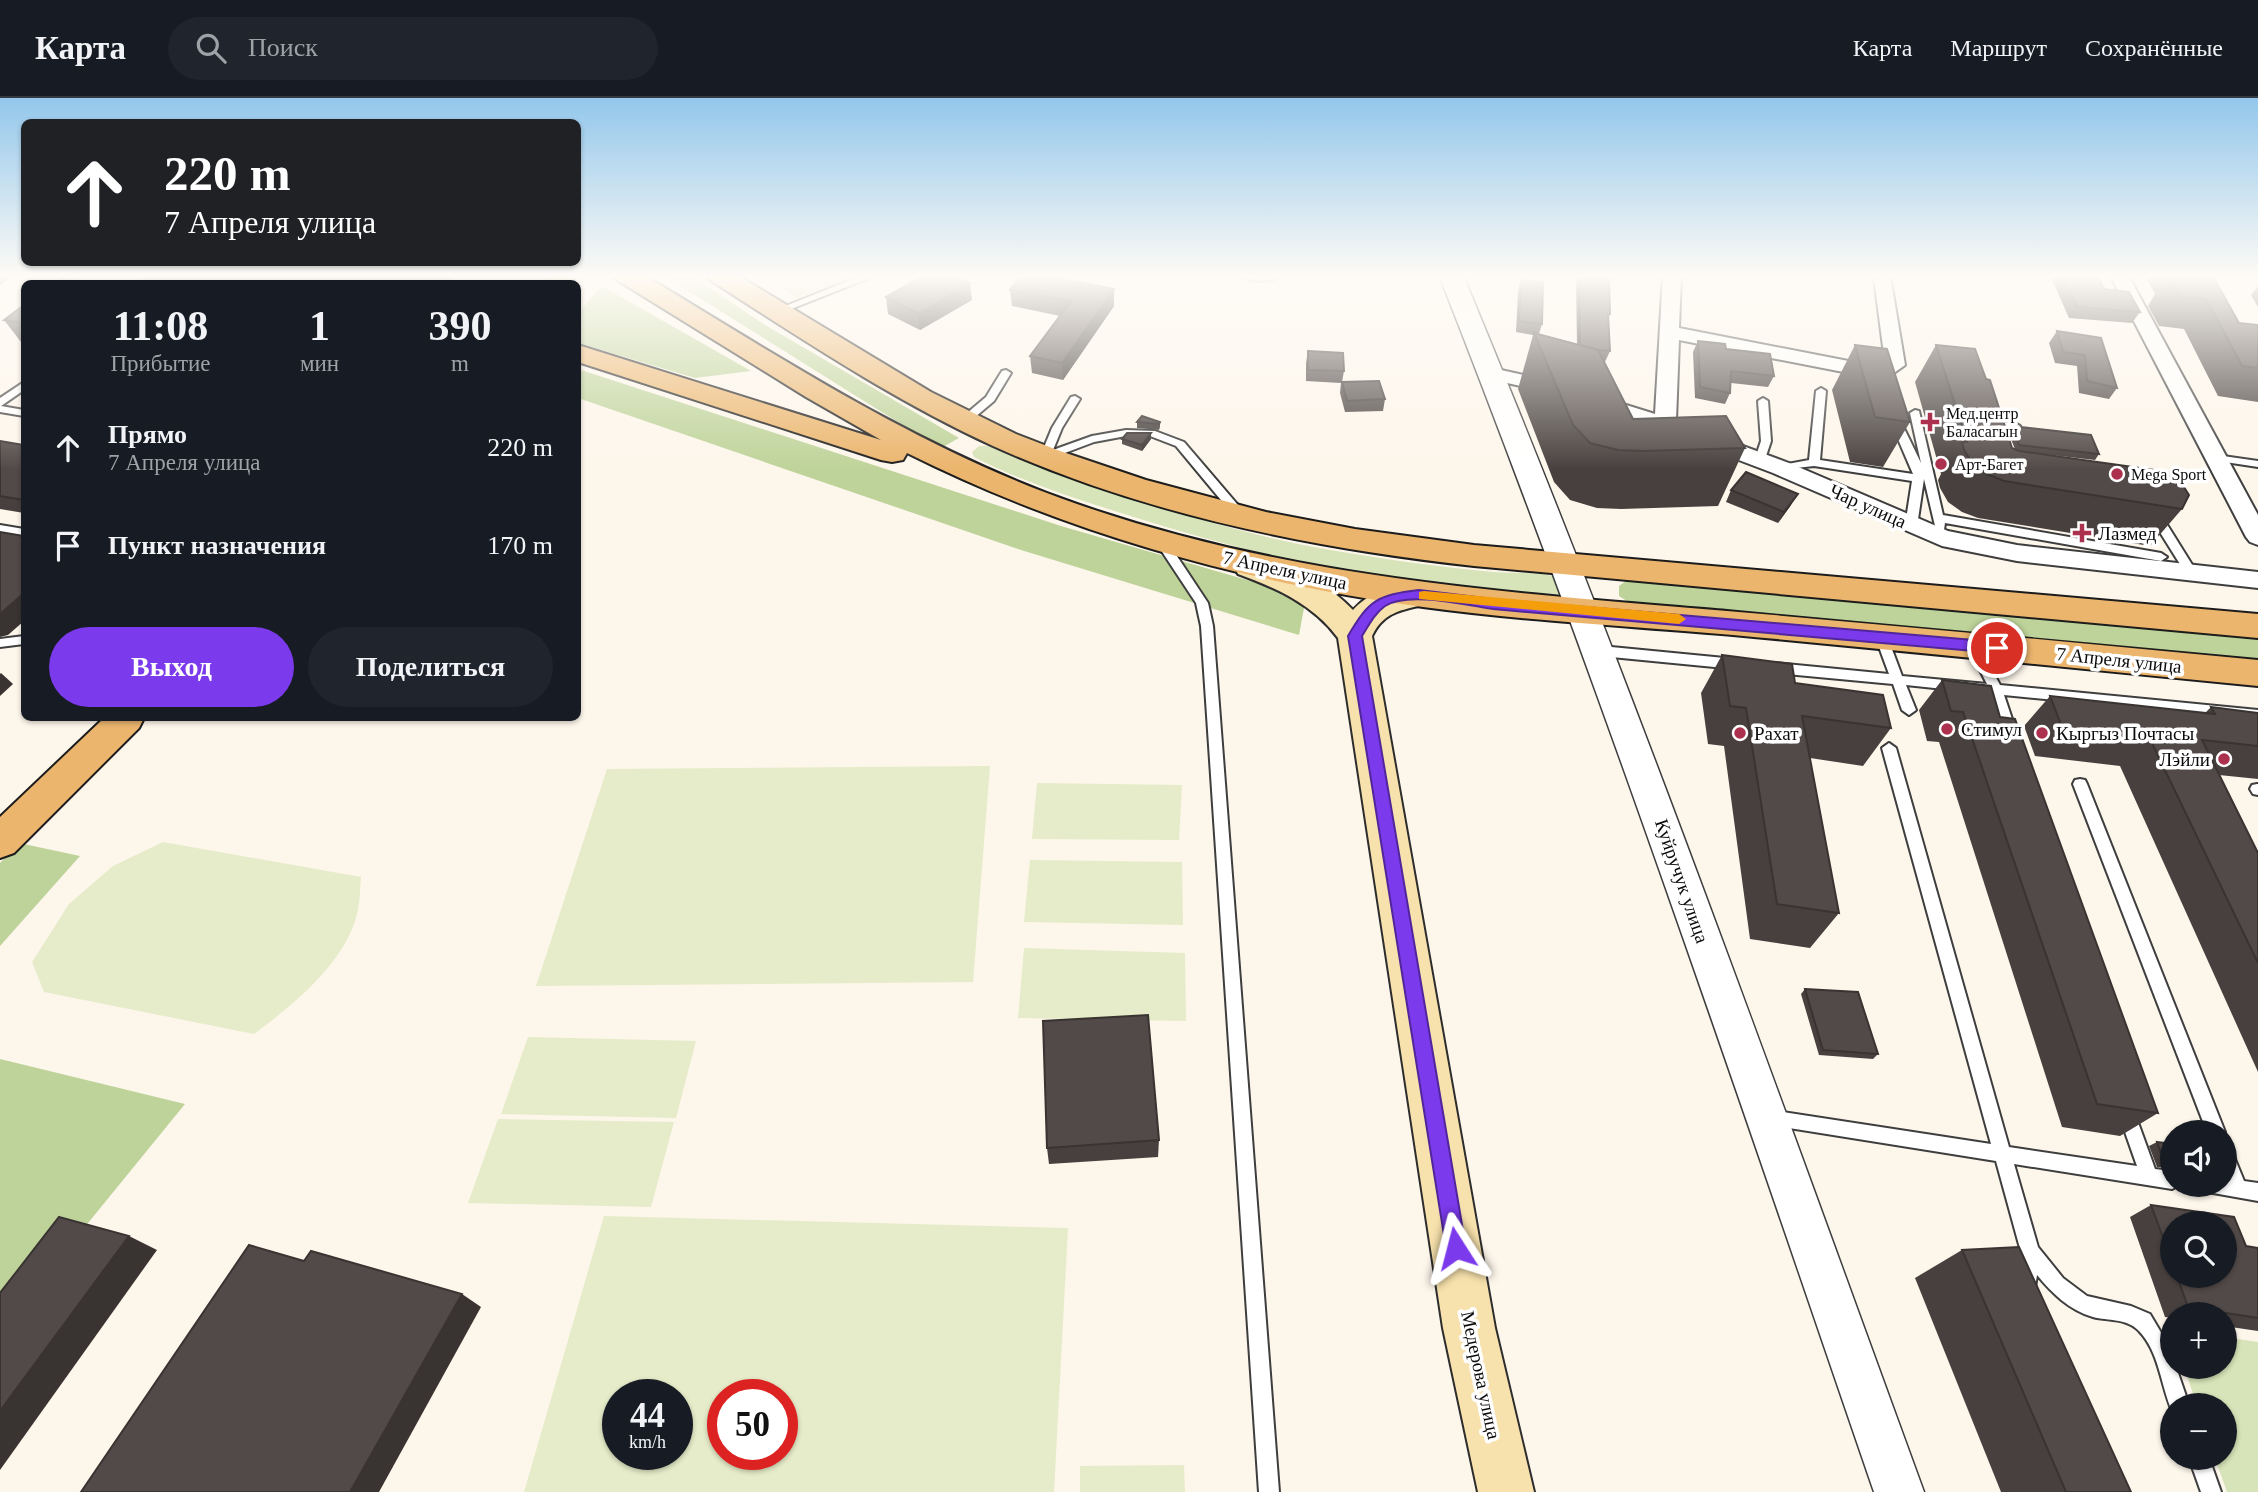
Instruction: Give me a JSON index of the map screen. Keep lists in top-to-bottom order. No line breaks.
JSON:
{"streets":{"main road":["7 Апреля улица","Медерова улица"],"street":["Чар улица","Куйручук улица"]},"crossings":[["Чар улица","Куйручук улица"],["7 Апреля улица","Куйручук улица"],["7 Апреля улица","Медерова улица"]],"places":{"health":["Мед.центр Баласагын","Лазмед"],"other":["Арт-Багет","Mega Sport","Стимул","Рахат","Кыргыз Почтасы","Лэйли"]},"page":{"header":"Карта","search":"Поиск","nav":["Карта","Маршрут","Сохранённые"],"turn":["220 m","7 Апреля улица"],"eta":["11:08","Прибытие","1","мин","390","m"],"list":[{"name":"Прямо","note":"7 Апреля улица","value":"220 m"},{"name":"Пункт назначения","value":"170 m"}],"buttons":["Выход","Поделиться"],"map_buttons":["+","−"],"speed":"44 km/h","limit":"50"}}
